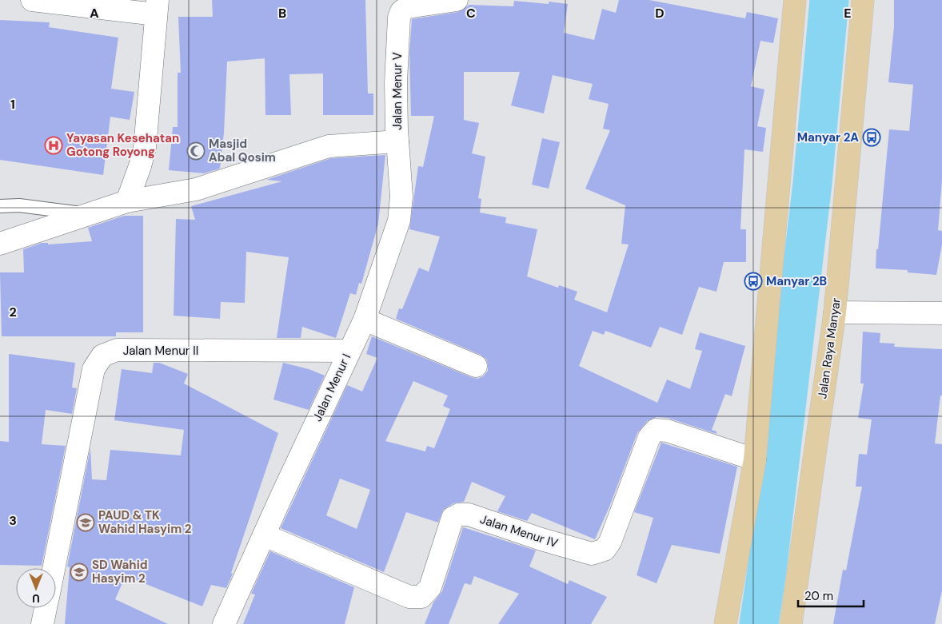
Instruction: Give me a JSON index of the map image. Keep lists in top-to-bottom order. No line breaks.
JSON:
{"streets":{"main road":["Jalan Raya Manyar"],"street":["Jalan Menur V","Jalan Menur II","Jalan Menur I","Jalan Menur IV"]},"crossings":[["Jalan Menur V","Jalan Menur I"],["Jalan Menur II","Jalan Menur I"],["Jalan Menur I","Jalan Menur IV"]],"places":{"bus stop":["Manyar 2A","Manyar 2B"],"hospital":["Yayasan Kesehatan Gotong Royong"],"mosque":["Masjid Abal Qosim"],"school or university":["PAUD & TK Wahid Hasyim 2","SD Wahid Hasyim 2"]},"scale_bar":"20 m","north":"bottom","grid":{"columns":["A","B","C","D","E"],"rows":["1","2","3"]}}
